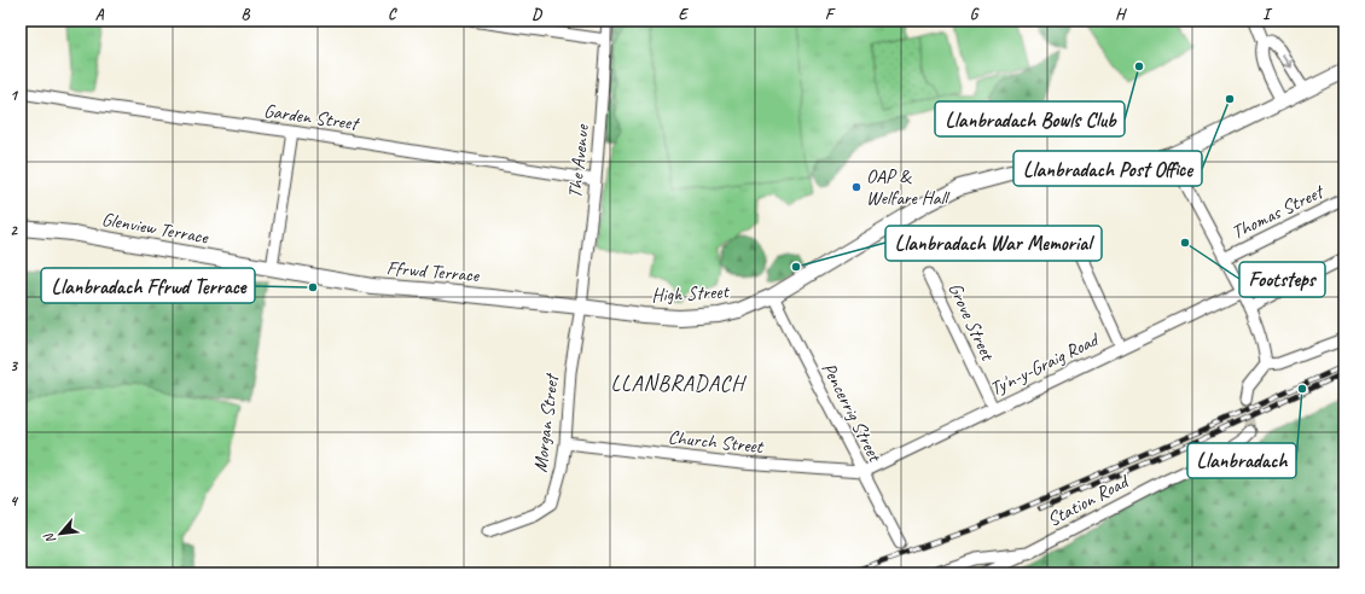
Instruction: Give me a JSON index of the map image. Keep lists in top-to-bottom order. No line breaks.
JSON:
{"streets":{"street":["Garden Street","The Avenue","Thomas Street","Glenview Terrace","Ffrwd Terrace","High Street","Grove Street","Ty'n-y-Graig Road","Pencerrig Street","Morgan Street","Church Street","Station Road"]},"crossings":[["Garden Street","The Avenue"],["The Avenue","Ffrwd Terrace"],["The Avenue","High Street"],["The Avenue","Morgan Street"],["Glenview Terrace","Ffrwd Terrace"],["Ffrwd Terrace","High Street"],["Ffrwd Terrace","Morgan Street"],["High Street","Pencerrig Street"],["High Street","Morgan Street"],["Grove Street","Ty'n-y-Graig Road"],["Ty'n-y-Graig Road","Pencerrig Street"],["Ty'n-y-Graig Road","Church Street"],["Pencerrig Street","Church Street"],["Morgan Street","Church Street"]],"districts":["LLANBRADACH"],"places":["Llanbradach Bowls Club","Llanbradach Post Office","OAP & Welfare Hall","Footsteps","Llanbradach War Memorial","Llanbradach Ffrwd Terrace","Llanbradach"],"north":"bottom left","grid":{"columns":["A","B","C","D","E","F","G","H","I"],"rows":["1","2","3","4"]}}
